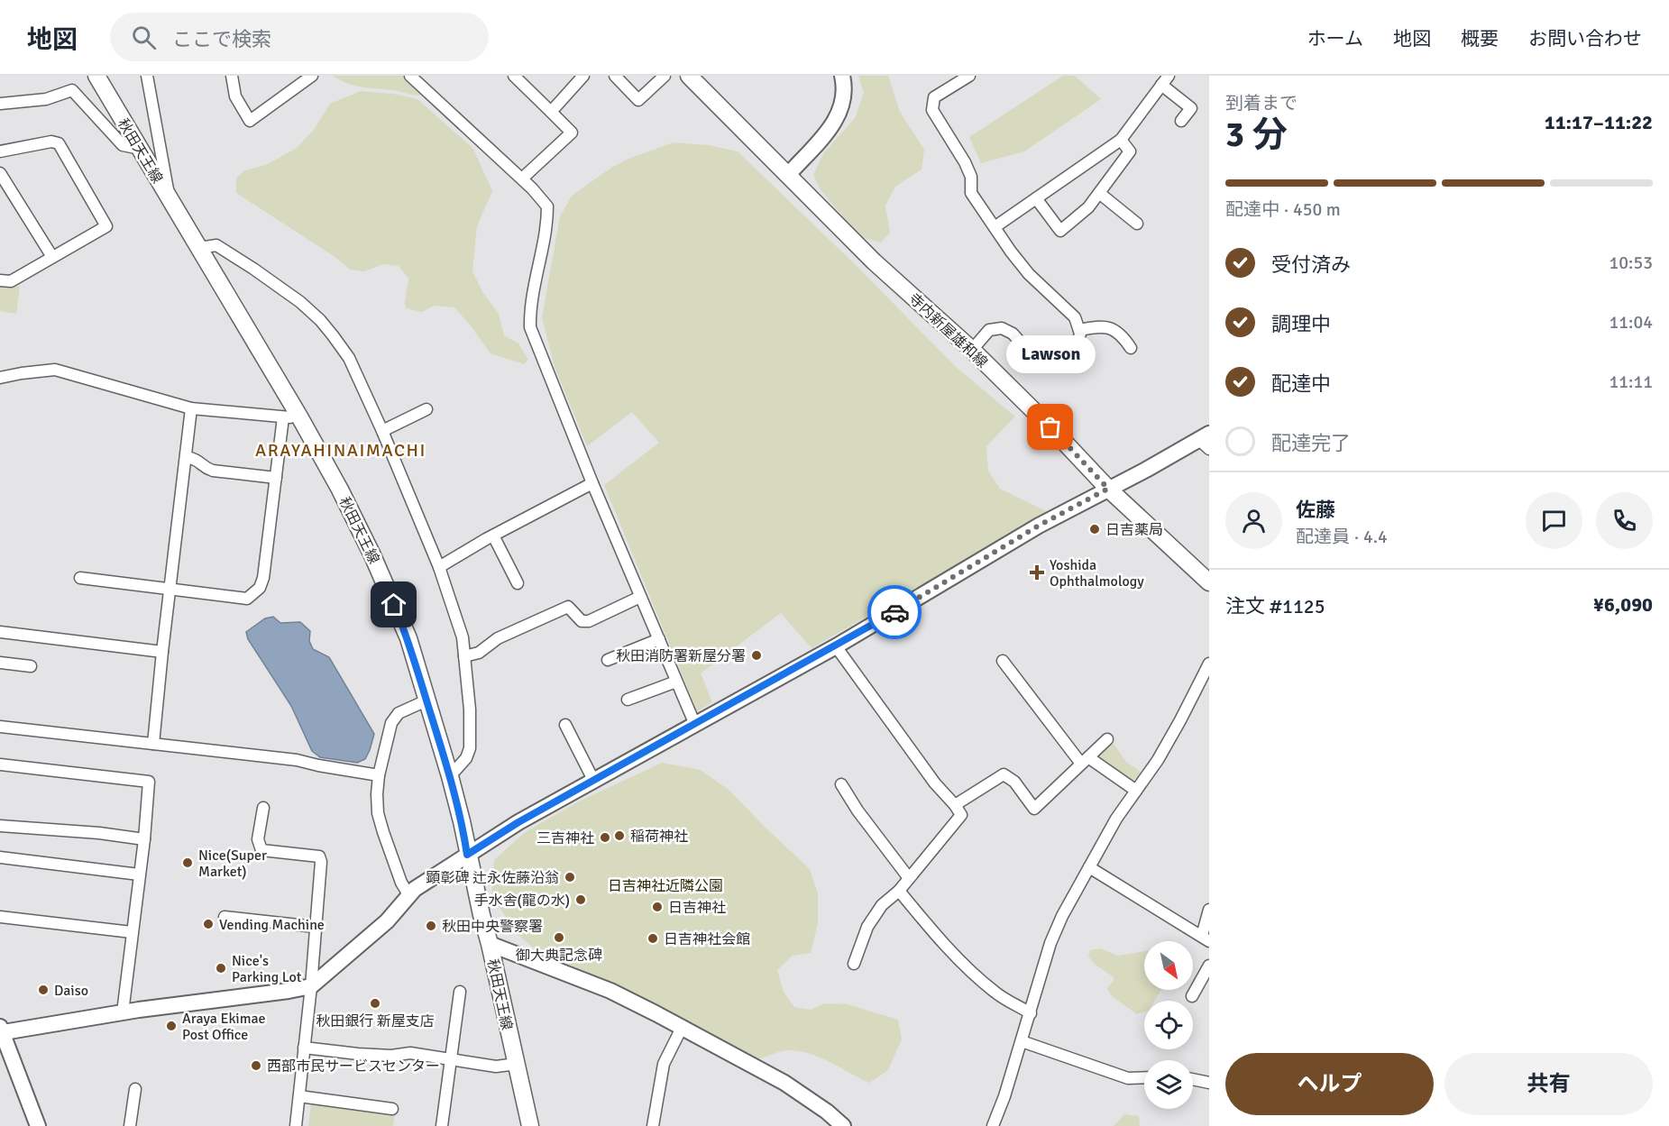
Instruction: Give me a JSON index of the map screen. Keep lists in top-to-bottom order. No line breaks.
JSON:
{"streets":{"main road":["秋田天王線","寺内新屋雄和線"]},"districts":["ARAYAHINAIMACHI"],"parks":["日吉神社近隣公園"],"places":{"other":["Lawson","日吉薬局","秋田消防署新屋分署","稲荷神社","三吉神社","Nice(Super Market)","顕彰碑 辻永佐藤沿翁","手水舎(龍の水)","日吉神社","Vending Machine","秋田中央警察署","御大典記念碑","日吉神社会館","Nice's Parking Lot","Daiso","秋田銀行 新屋支店","Araya Ekimae Post Office","西部市民サービスセンター"],"health":["Yoshida Ophthalmology"]},"north":"bottom right","page":{"header":"地図","search":"ここで検索","nav":["ホーム","地図","概要","お問い合わせ"],"heading":["3 分","到着まで","11:17–11:22"],"panel":["佐藤","配達員 · 4.4","注文 #1125","¥6,090"],"bar":"配達中 · 450 m","list":[["受付済み","10:53"],["調理中","11:04"],["配達中","11:11"],"配達完了"],"bubble":"Lawson","buttons":["ヘルプ","共有"]}}
